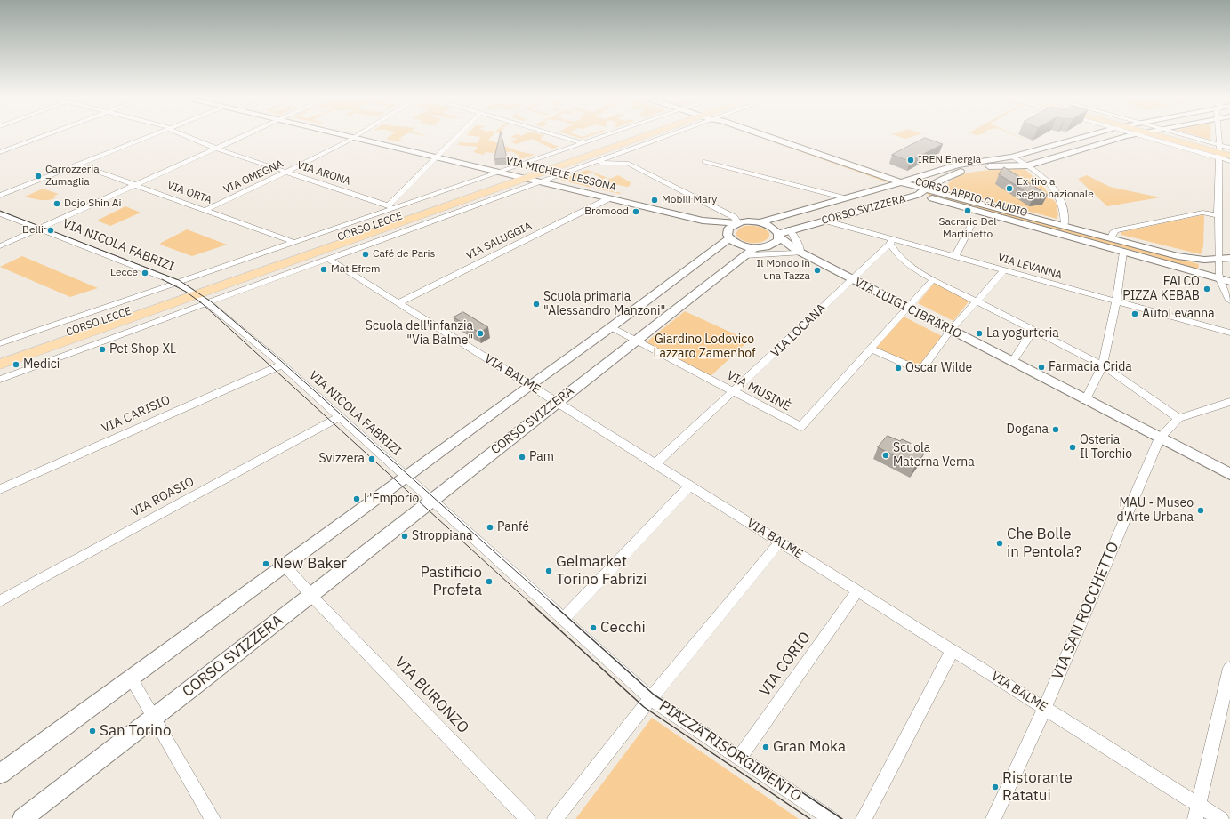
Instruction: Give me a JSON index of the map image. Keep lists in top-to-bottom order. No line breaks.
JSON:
{"streets":{"main road":["CORSO LECCE"],"street":["VIA ARONA","VIA MICHELE LESSONA","VIA OMEGNA","VIA ORTA","CORSO APPIO CLAUDIO","CORSO SVIZZERA","VIA SALUGGIA","VIA NICOLA FABRIZI","VIA LEVANNA","VIA LUIGI CIBRARIO","VIA LOCANA","VIA BALME","VIA MUSINÈ","VIA CARISIO","VIA ROASIO","VIA SAN ROCCHETTO","VIA CORIO","VIA BURONZO","PIAZZA RISORGIMENTO"]},"crossings":[["VIA ARONA","VIA OMEGNA"],["VIA ARONA","CORSO LECCE"],["VIA MICHELE LESSONA","VIA OMEGNA"],["VIA MICHELE LESSONA","CORSO SVIZZERA"],["VIA MICHELE LESSONA","CORSO LECCE"],["VIA MICHELE LESSONA","VIA SALUGGIA"],["VIA MICHELE LESSONA","VIA LUIGI CIBRARIO"],["VIA OMEGNA","VIA ORTA"],["VIA ORTA","CORSO LECCE"],["CORSO APPIO CLAUDIO","CORSO SVIZZERA"],["CORSO SVIZZERA","VIA NICOLA FABRIZI"],["CORSO SVIZZERA","VIA LEVANNA"],["CORSO SVIZZERA","VIA LUIGI CIBRARIO"],["CORSO SVIZZERA","VIA BALME"],["CORSO SVIZZERA","VIA MUSINÈ"],["CORSO SVIZZERA","VIA BURONZO"],["CORSO LECCE","VIA NICOLA FABRIZI"],["CORSO LECCE","VIA BALME"],["VIA SALUGGIA","VIA BALME"],["VIA NICOLA FABRIZI","VIA CARISIO"],["VIA NICOLA FABRIZI","VIA ROASIO"],["VIA NICOLA FABRIZI","PIAZZA RISORGIMENTO"],["VIA LEVANNA","VIA LOCANA"],["VIA LUIGI CIBRARIO","VIA LOCANA"],["VIA LUIGI CIBRARIO","VIA SAN ROCCHETTO"],["VIA LOCANA","VIA BALME"],["VIA LOCANA","VIA MUSINÈ"],["VIA BALME","VIA SAN ROCCHETTO"],["VIA BALME","VIA CORIO"],["VIA CORIO","PIAZZA RISORGIMENTO"]],"parks":["Giardino Lodovico Lazzaro Zamenhof"],"places":["IREN Energia","Carrozzeria Zumaglia","Ex tiro a segno nazionale","Mobili Mary","Dojo Shin Ai","Sacrario Del Martinetto","Bromood","Belli","Café de Paris","Mat Efrem","Il Mondo in una Tazza","Lecce","FALCO PIZZA KEBAB","Scuola primaria \"Alessandro Manzoni\"","AutoLevanna","Scuola dell'infanzia \"Via Balme\"","La yogurteria","Pet Shop XL","Medici","Farmacia Crida","Oscar Wilde","Dogana","Osteria Il Torchio","Scuola Materna Verna","Pam","Svizzera","L'Emporio","MAU - Museo d'Arte Urbana","Panfé","Stroppiana","Che Bolle in Pentola?","New Baker","Gelmarket Torino Fabrizi","Pastificio Profeta","Cecchi","San Torino","Gran Moka","Ristorante Ratatui"]}
